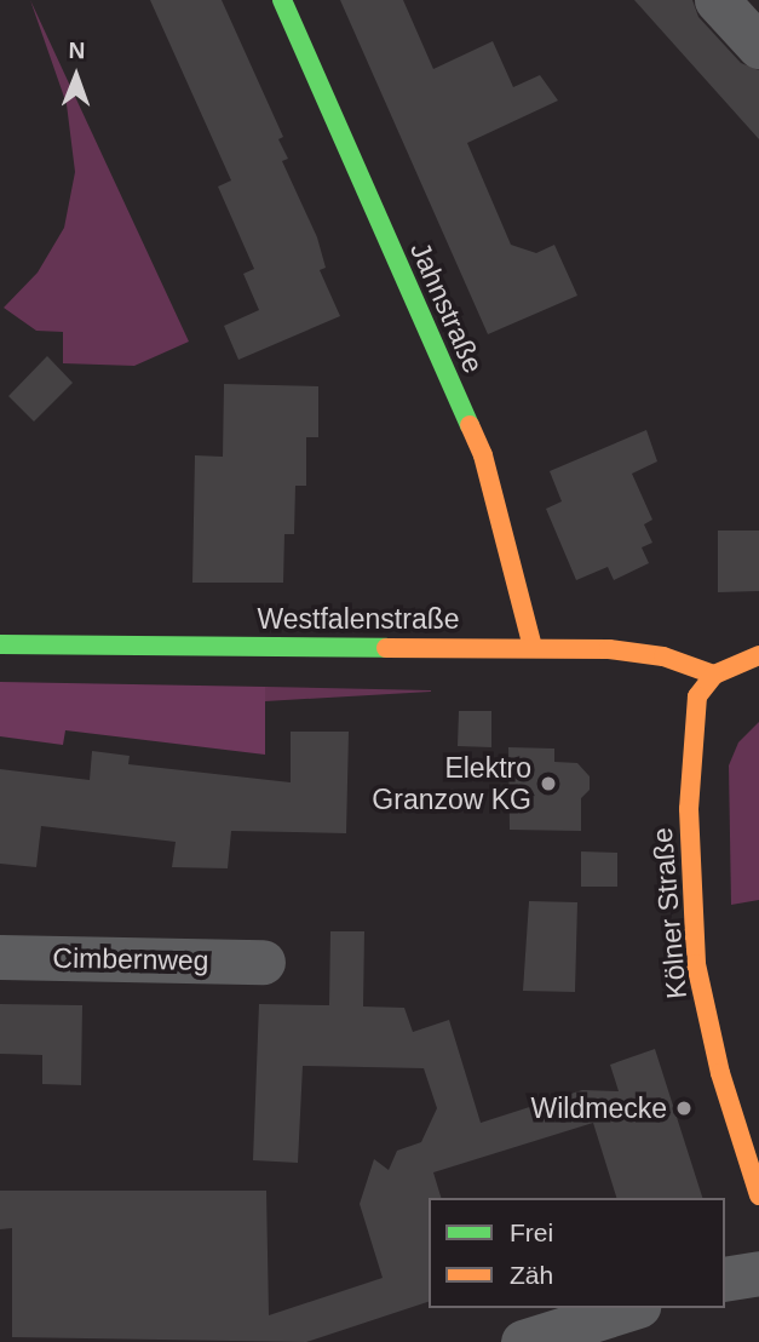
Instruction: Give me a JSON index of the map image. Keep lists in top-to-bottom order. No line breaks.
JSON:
{"streets":{"street":["Jahnstraße","Westfalenstraße","Kölner Straße","Cimbernweg"]},"crossings":[["Jahnstraße","Westfalenstraße"],["Westfalenstraße","Kölner Straße"]],"places":["Elektro Granzow KG","Wildmecke"],"legend":["Frei","Zäh"],"north":"top"}
